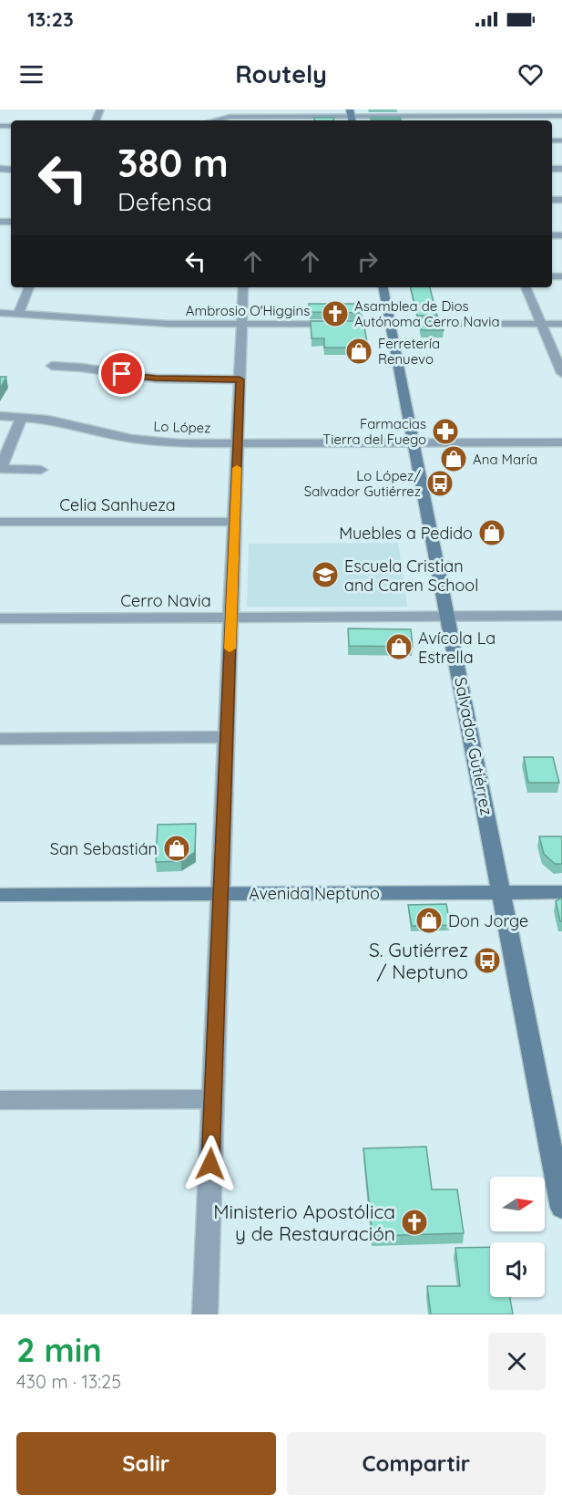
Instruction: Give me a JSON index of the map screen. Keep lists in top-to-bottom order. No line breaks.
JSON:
{"streets":{"main road":["Salvador Gutiérrez","Avenida Neptuno"],"street":["Ambrosio O'Higgins","Lo López","Celia Sanhueza","Cerro Navia"]},"crossings":[["Ambrosio O'Higgins","Salvador Gutiérrez"],["Lo López","Salvador Gutiérrez"],["Cerro Navia","Salvador Gutiérrez"],["Salvador Gutiérrez","Avenida Neptuno"]],"places":{"church":["Asamblea de Dios Autónoma Cerro Navia","Ministerio Apostólica y de Restauración"],"shop":["Ferretería Renuevo","Ana María","Muebles a Pedido","Avícola La Estrella","San Sebastián","Don Jorge"],"pharmacy":["Farmacias Tierra del Fuego"],"bus stop":["Lo López/ Salvador Gutiérrez","S. Gutiérrez / Neptuno"],"school or university":["Escuela Cristian and Caren School"]},"north":"right","page":{"status":"13:23","header":"Routely","turn":["380 m","Defensa"],"heading":["2 min","430 m · 13:25"],"buttons":["Salir","Compartir"]}}
